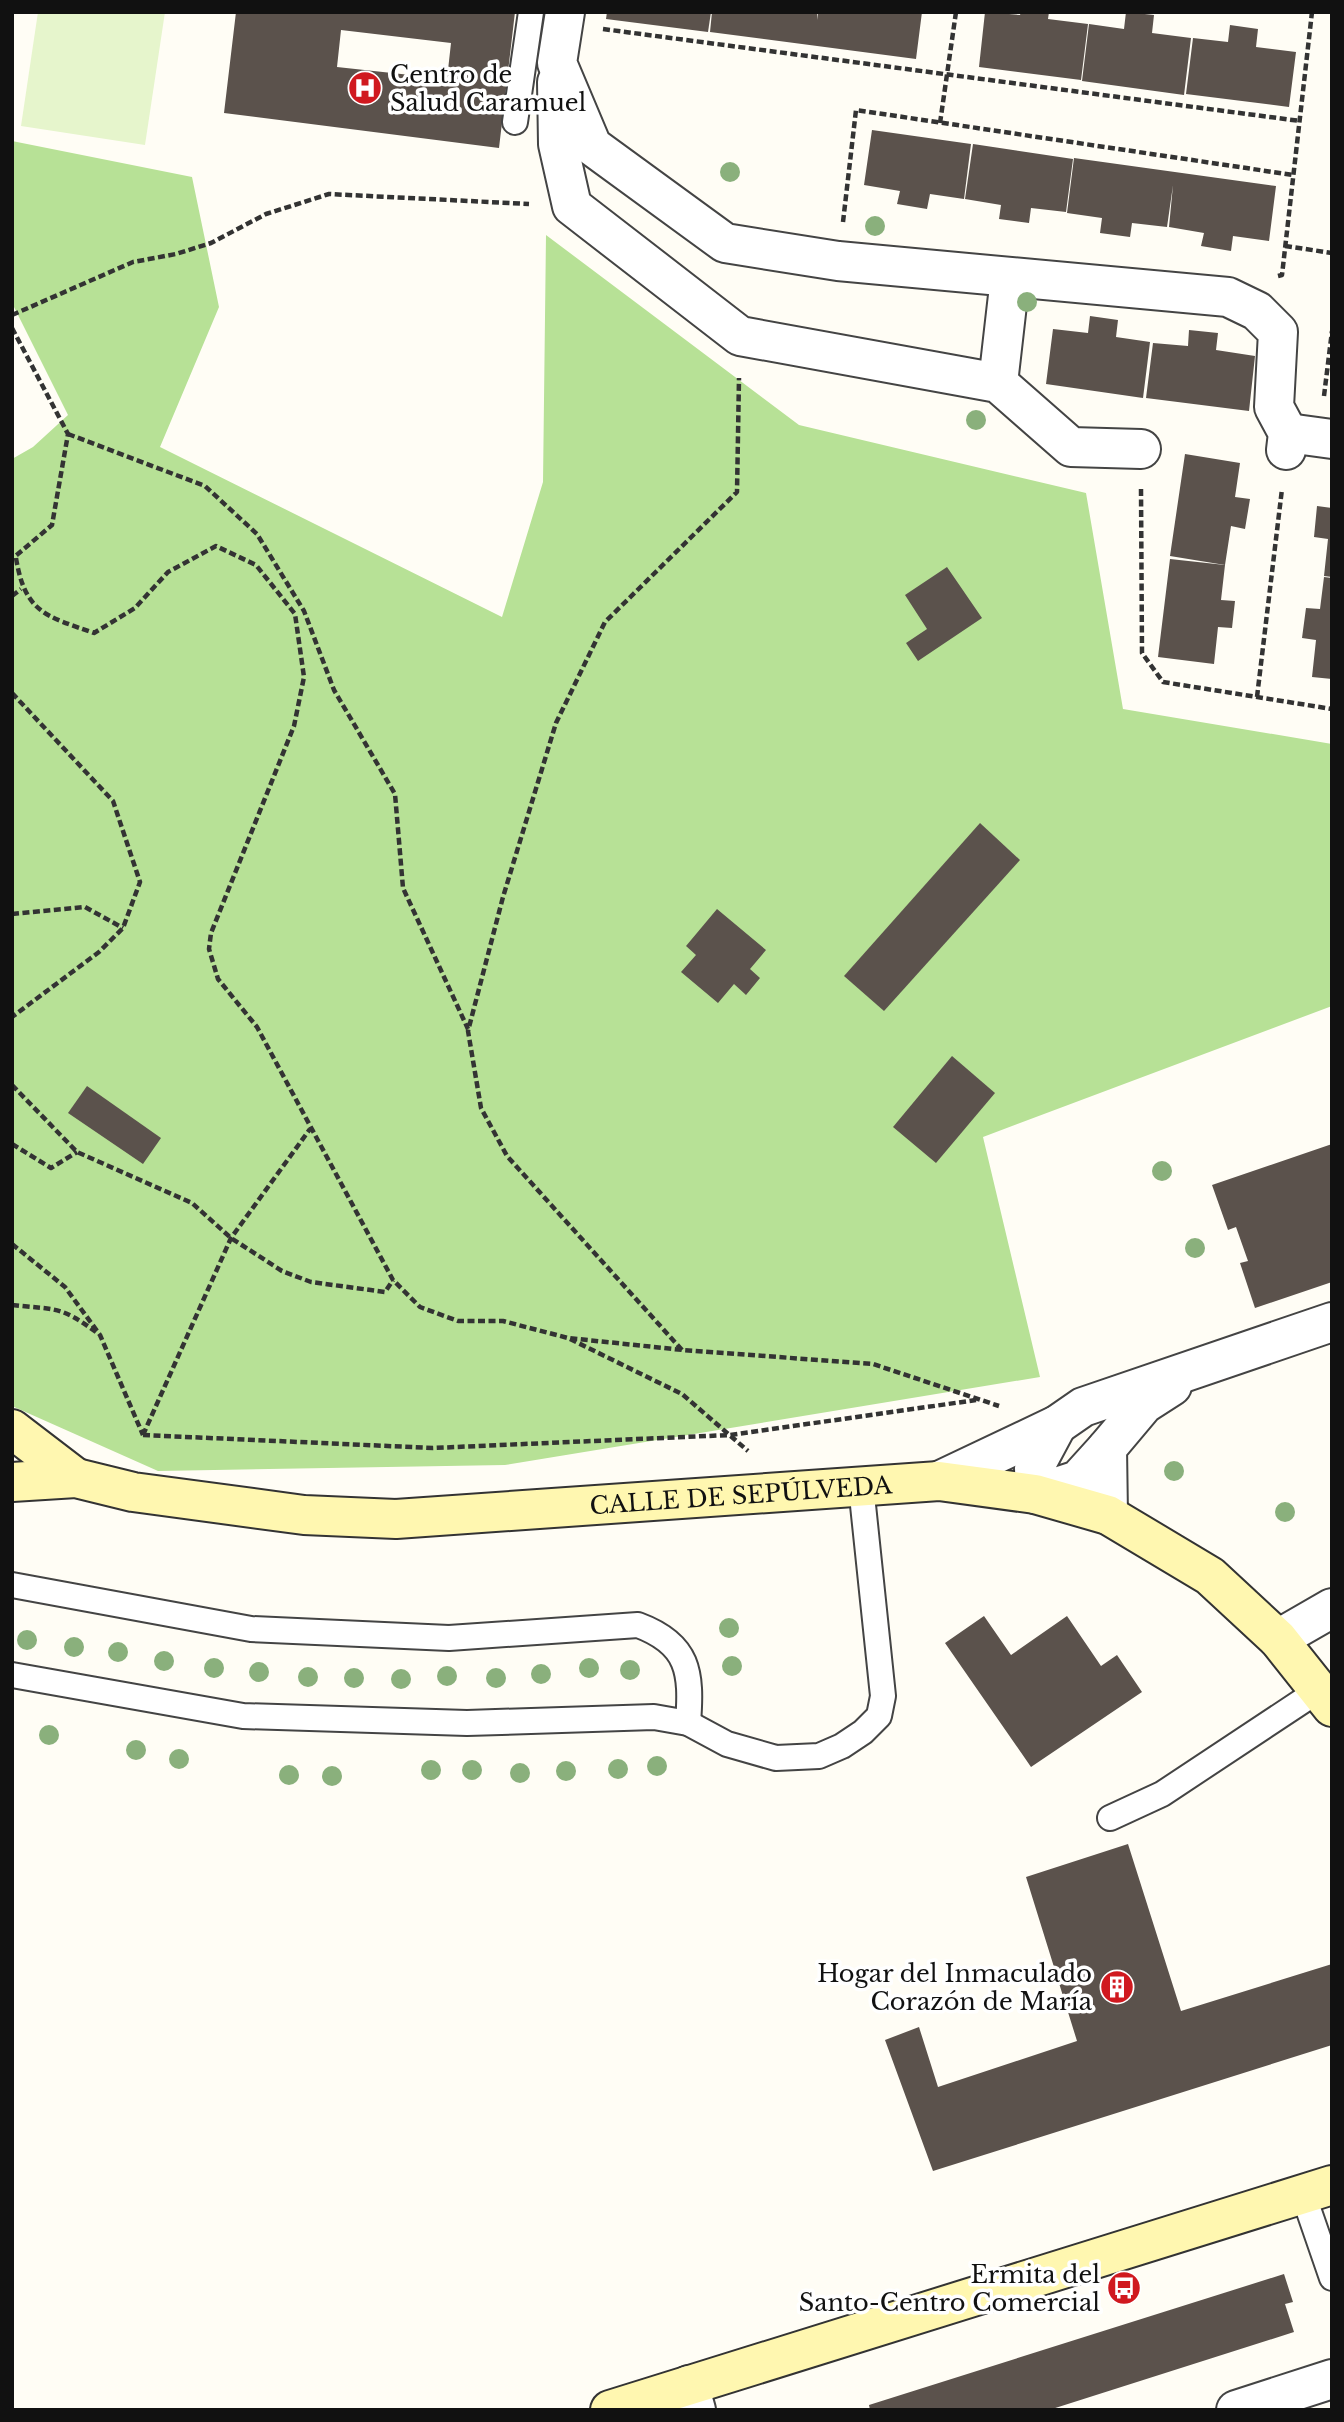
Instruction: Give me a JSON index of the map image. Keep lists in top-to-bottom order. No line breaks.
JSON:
{"streets":{"street":["CALLE DE SEPÚLVEDA"]},"places":{"hospital":["Centro de Salud Caramuel"],"building":["Hogar del Inmaculado Corazón de María"],"bus stop":["Ermita del Santo-Centro Comercial"]}}
